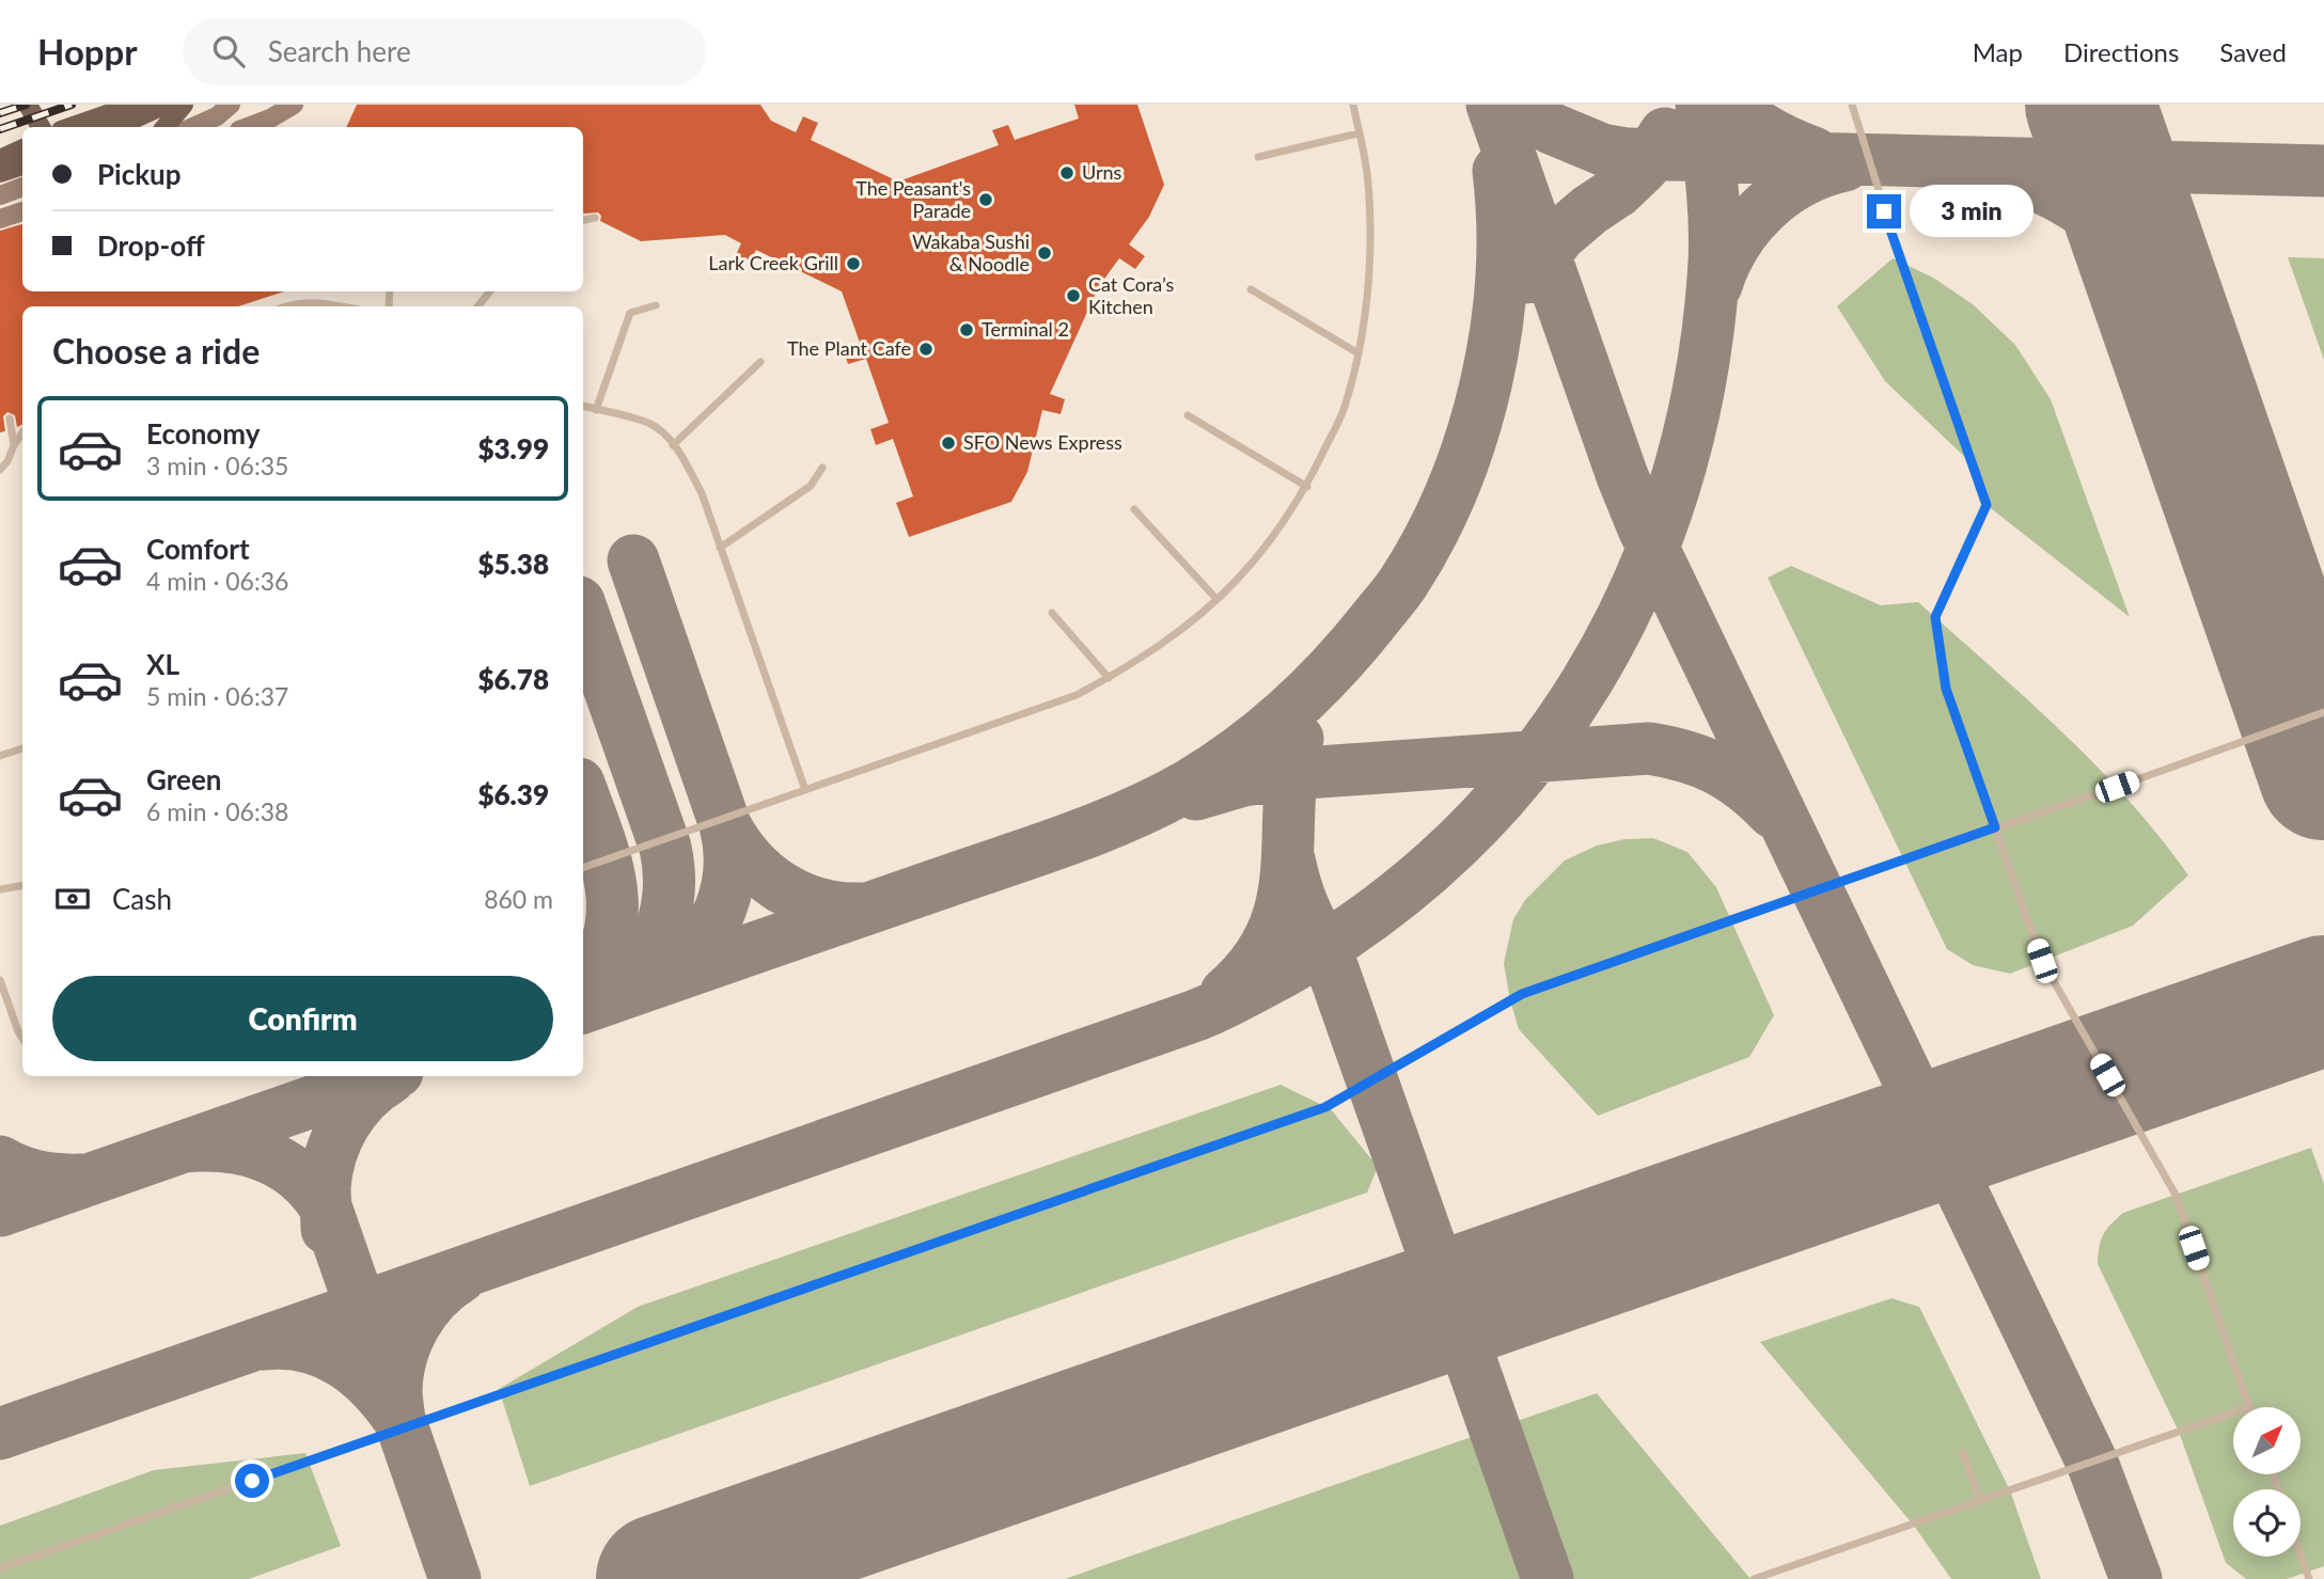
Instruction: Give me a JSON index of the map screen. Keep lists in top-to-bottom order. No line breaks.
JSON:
{"places":["Urns","The Peasant's Parade","Wakaba Sushi & Noodle","Lark Creek Grill","Cat Cora’s Kitchen","Terminal 2","The Plant Cafe","SFO News Express"],"north":"top right","page":{"header":"Hoppr","search":"Search here","nav":["Map","Directions","Saved"],"banner":["Pickup","Drop-off"],"bubble":"3 min","heading":"Choose a ride","list":[{"name":"Economy","note":"3 min · 06:35","value":"$3.99"},{"name":"Comfort","note":"4 min · 06:36","value":"$5.38"},{"name":"XL","note":"5 min · 06:37","value":"$6.78"},{"name":"Green","note":"6 min · 06:38","value":"$6.39"}],"pay":["Cash","860 m"],"buttons":"Confirm"}}
